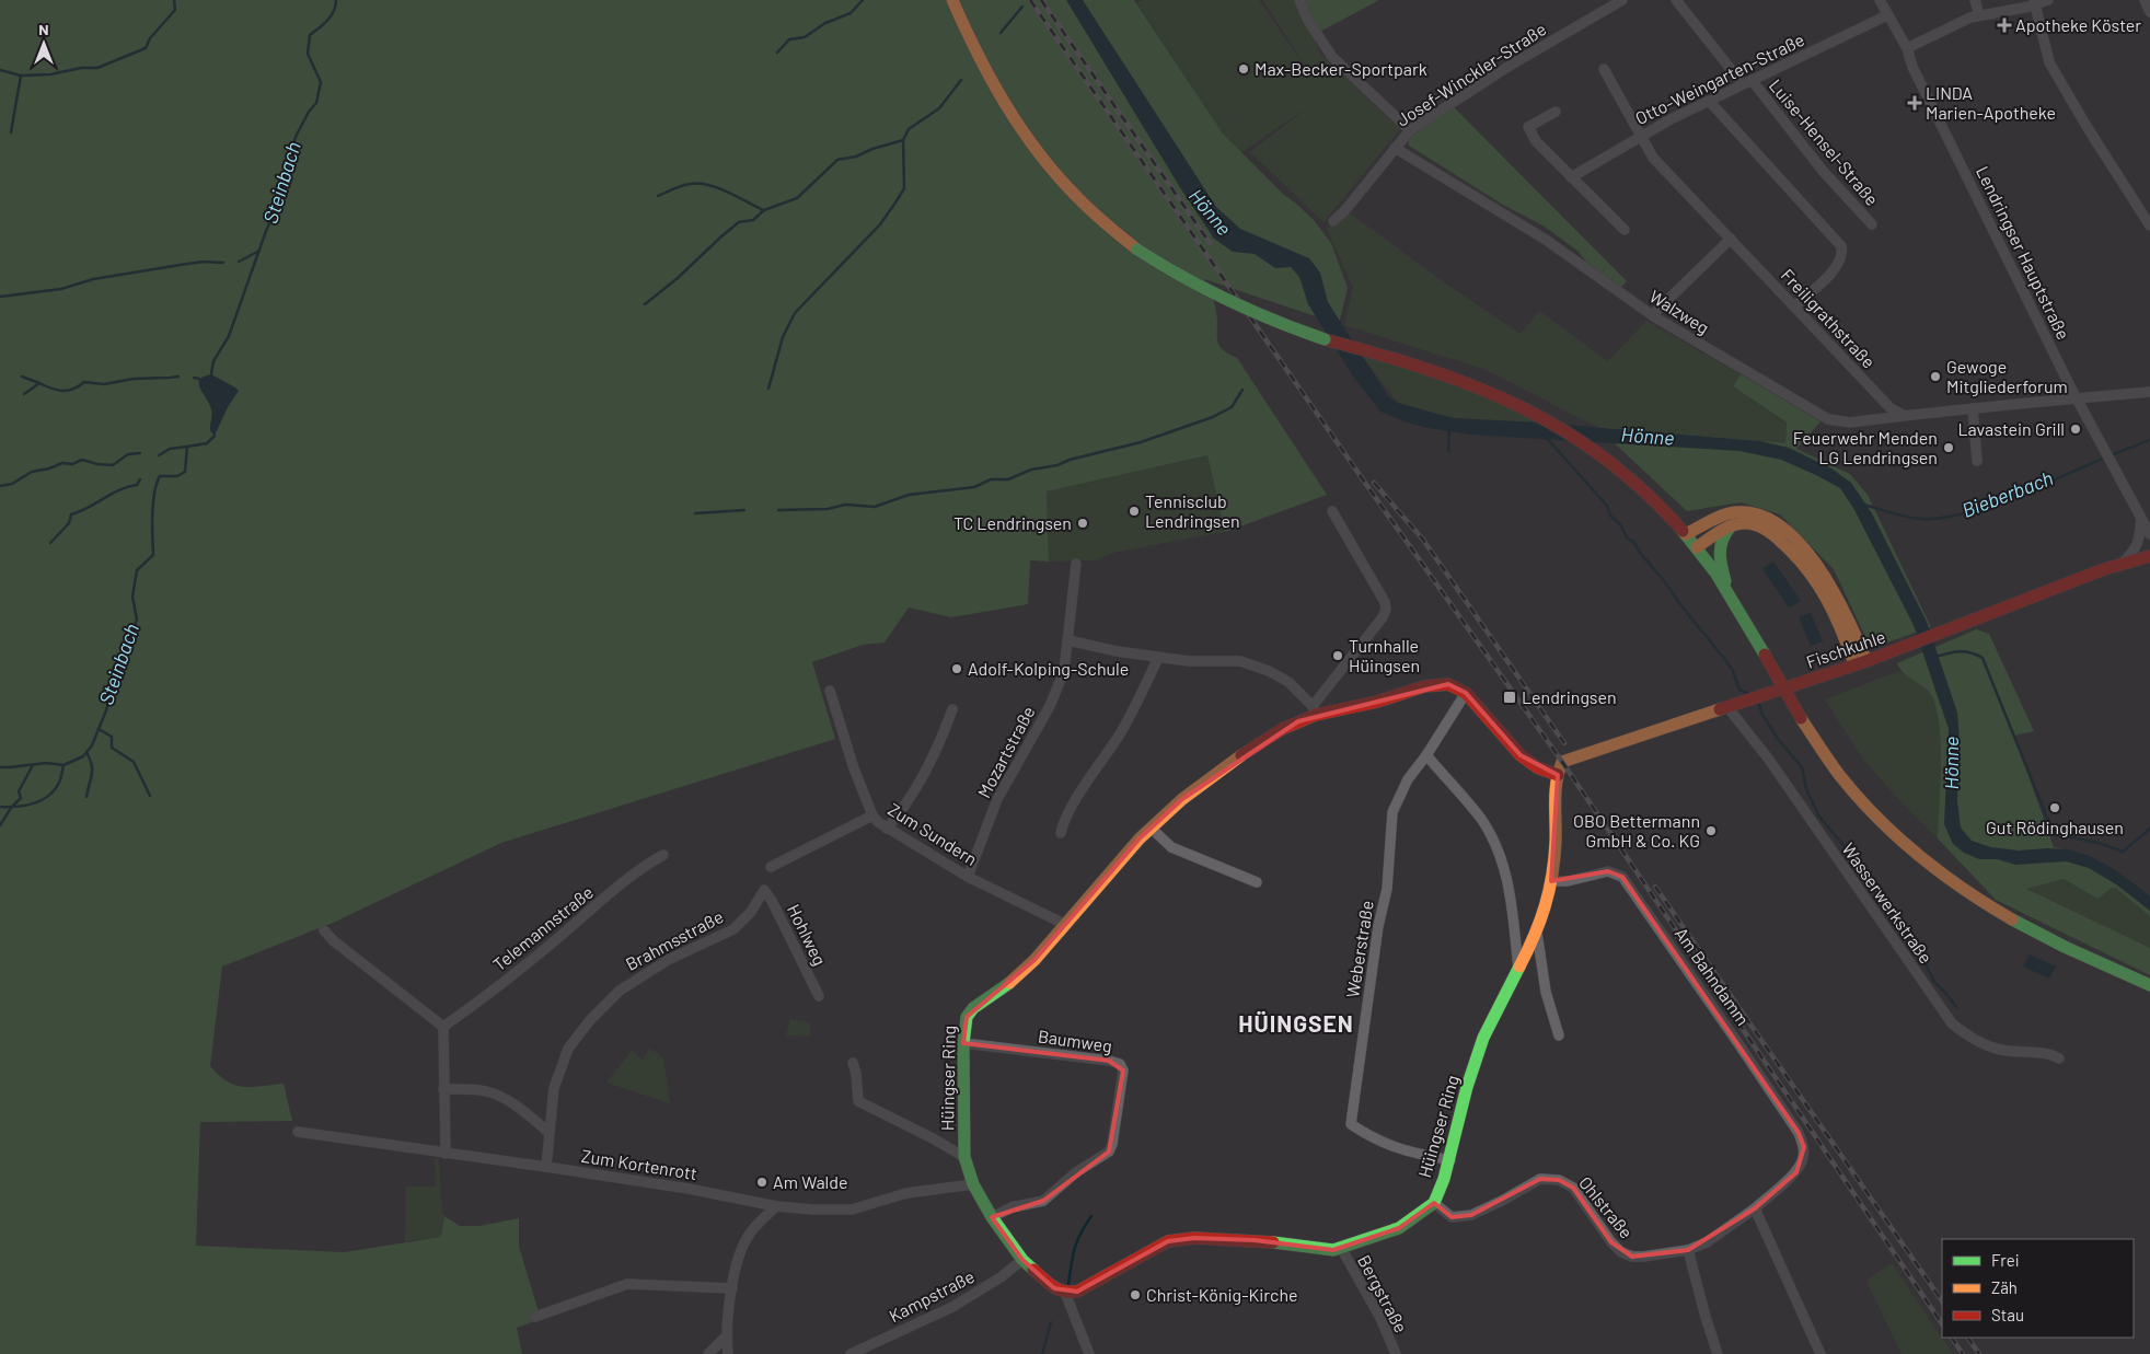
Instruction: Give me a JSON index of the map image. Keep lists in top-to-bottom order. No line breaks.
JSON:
{"streets":{"main road":["Fischkuhle","Hüingser Ring"],"street":["Josef-Winckler-Straße","Otto-Weingarten-Straße","Luise-Hensel-Straße","Lendringser Hauptstraße","Walzweg","Freiligrathstraße","Mozartstraße","Zum Sundern","Wasserwerkstraße","Telemannstraße","Hohlweg","Brahmsstraße","Weberstraße","Am Bahndamm","Baumweg","Zum Kortenrott","Ohlstraße","Bergstraße","Kampstraße"]},"crossings":[["Josef-Winckler-Straße","Walzweg"],["Otto-Weingarten-Straße","Luise-Hensel-Straße"],["Otto-Weingarten-Straße","Lendringser Hauptstraße"],["Otto-Weingarten-Straße","Freiligrathstraße"],["Lendringser Hauptstraße","Walzweg"],["Walzweg","Freiligrathstraße"],["Fischkuhle","Wasserwerkstraße"],["Fischkuhle","Hüingser Ring"],["Mozartstraße","Zum Sundern"],["Zum Sundern","Hüingser Ring"],["Hohlweg","Brahmsstraße"],["Brahmsstraße","Zum Kortenrott"],["Weberstraße","Hüingser Ring"],["Am Bahndamm","Hüingser Ring"],["Am Bahndamm","Ohlstraße"],["Baumweg","Hüingser Ring"],["Hüingser Ring","Zum Kortenrott"],["Hüingser Ring","Ohlstraße"],["Hüingser Ring","Bergstraße"],["Hüingser Ring","Kampstraße"]],"districts":["HÜINGSEN"],"water":["Steinbach","Hönne","Bieberbach"],"places":{"health":["Apotheke Köster","LINDA Marien-Apotheke"],"other":["Max-Becker-Sportpark","Gewoge Mitgliederforum","Lavastein Grill","Feuerwehr Menden LG Lendringsen","Tennisclub Lendringsen","TC Lendringsen","Turnhalle Hüingsen","Adolf-Kolping-Schule","Gut Rödinghausen","OBO Bettermann GmbH & Co. KG","Am Walde","Christ-König-Kirche"],"transit":["Lendringsen"]},"legend":["Frei","Zäh","Stau"],"north":"top"}
